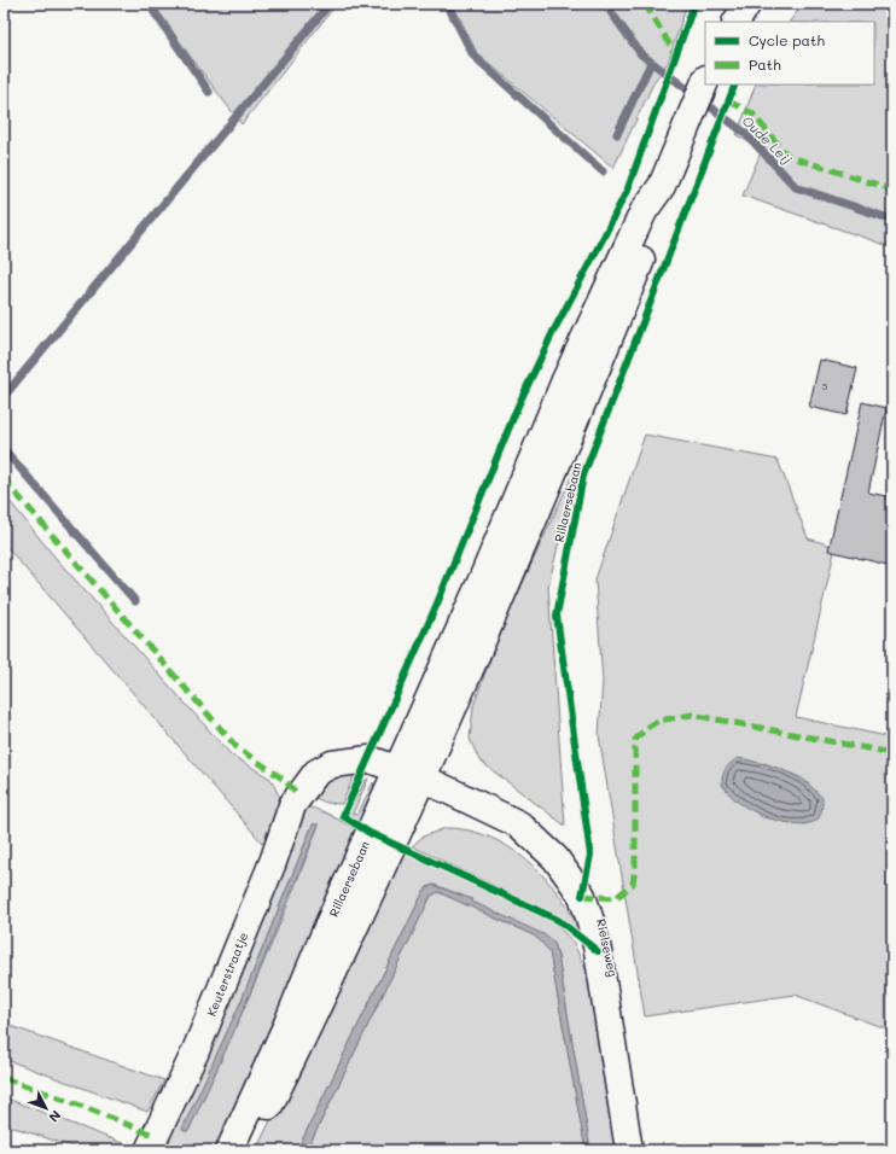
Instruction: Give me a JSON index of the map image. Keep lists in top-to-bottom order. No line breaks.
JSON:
{"streets":{"street":["Rillaersebaan","Rielseweg","Keuterstraatje"]},"crossings":[["Rillaersebaan","Rielseweg"],["Rillaersebaan","Keuterstraatje"],["Rielseweg","Keuterstraatje"]],"water":["Oude Leij"],"house_numbers":["5"],"legend":["Cycle path","Path"],"north":"bottom right"}
